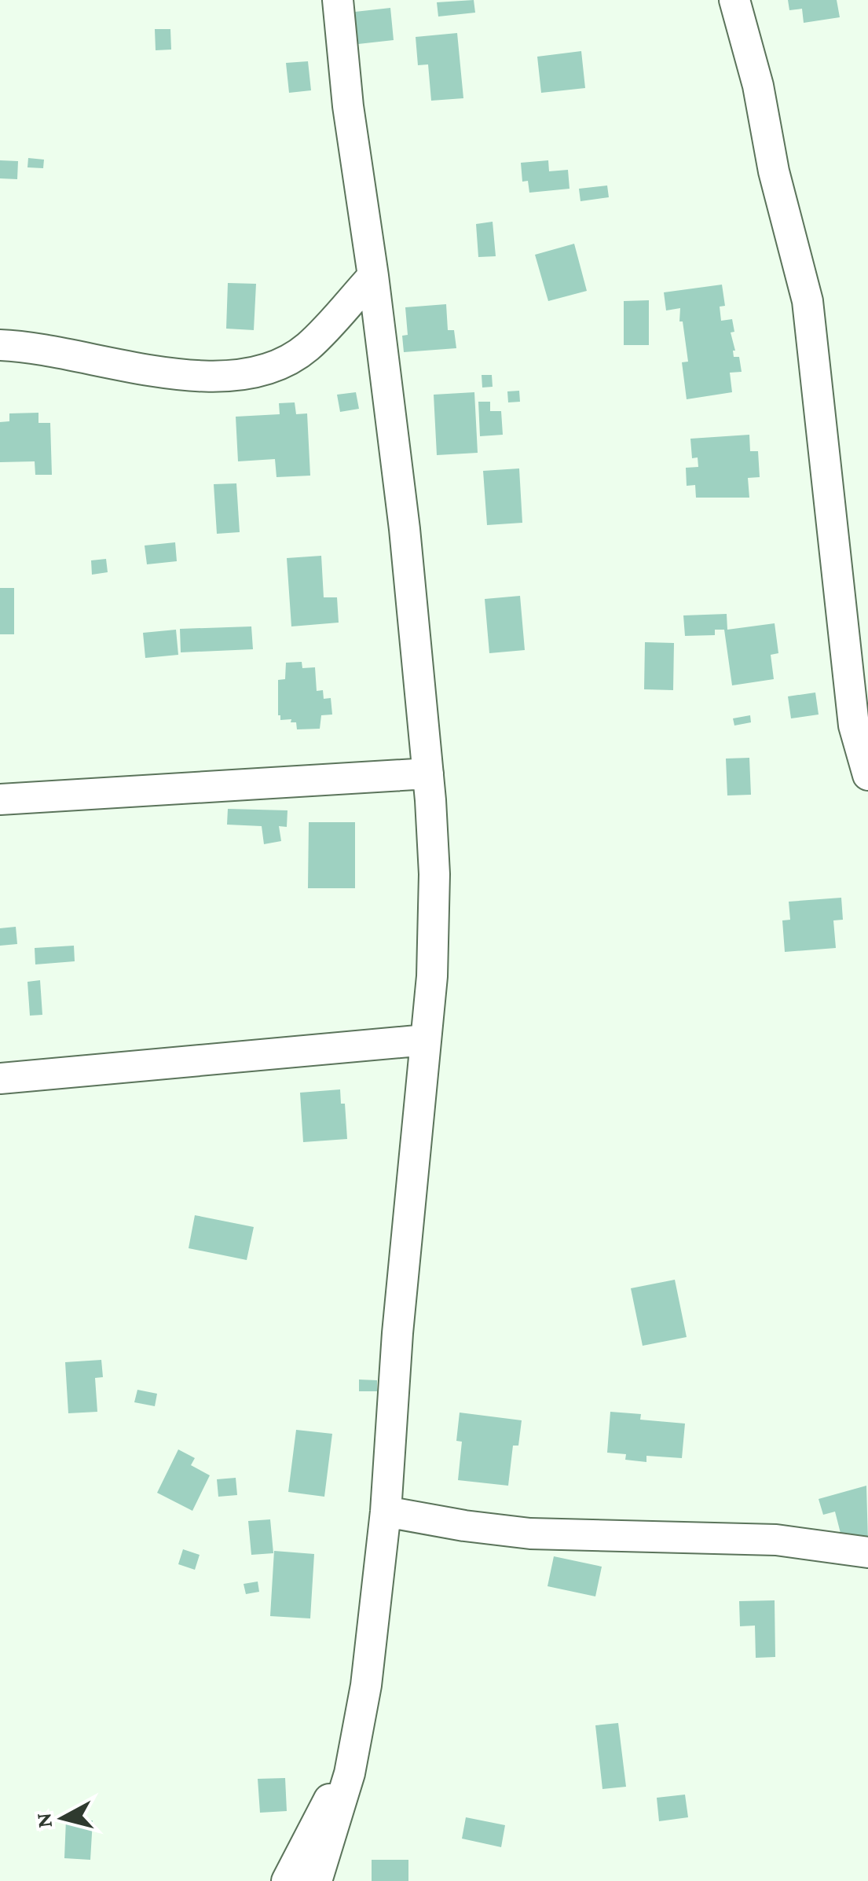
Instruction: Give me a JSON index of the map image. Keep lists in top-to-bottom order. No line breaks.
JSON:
{"north":"left"}
